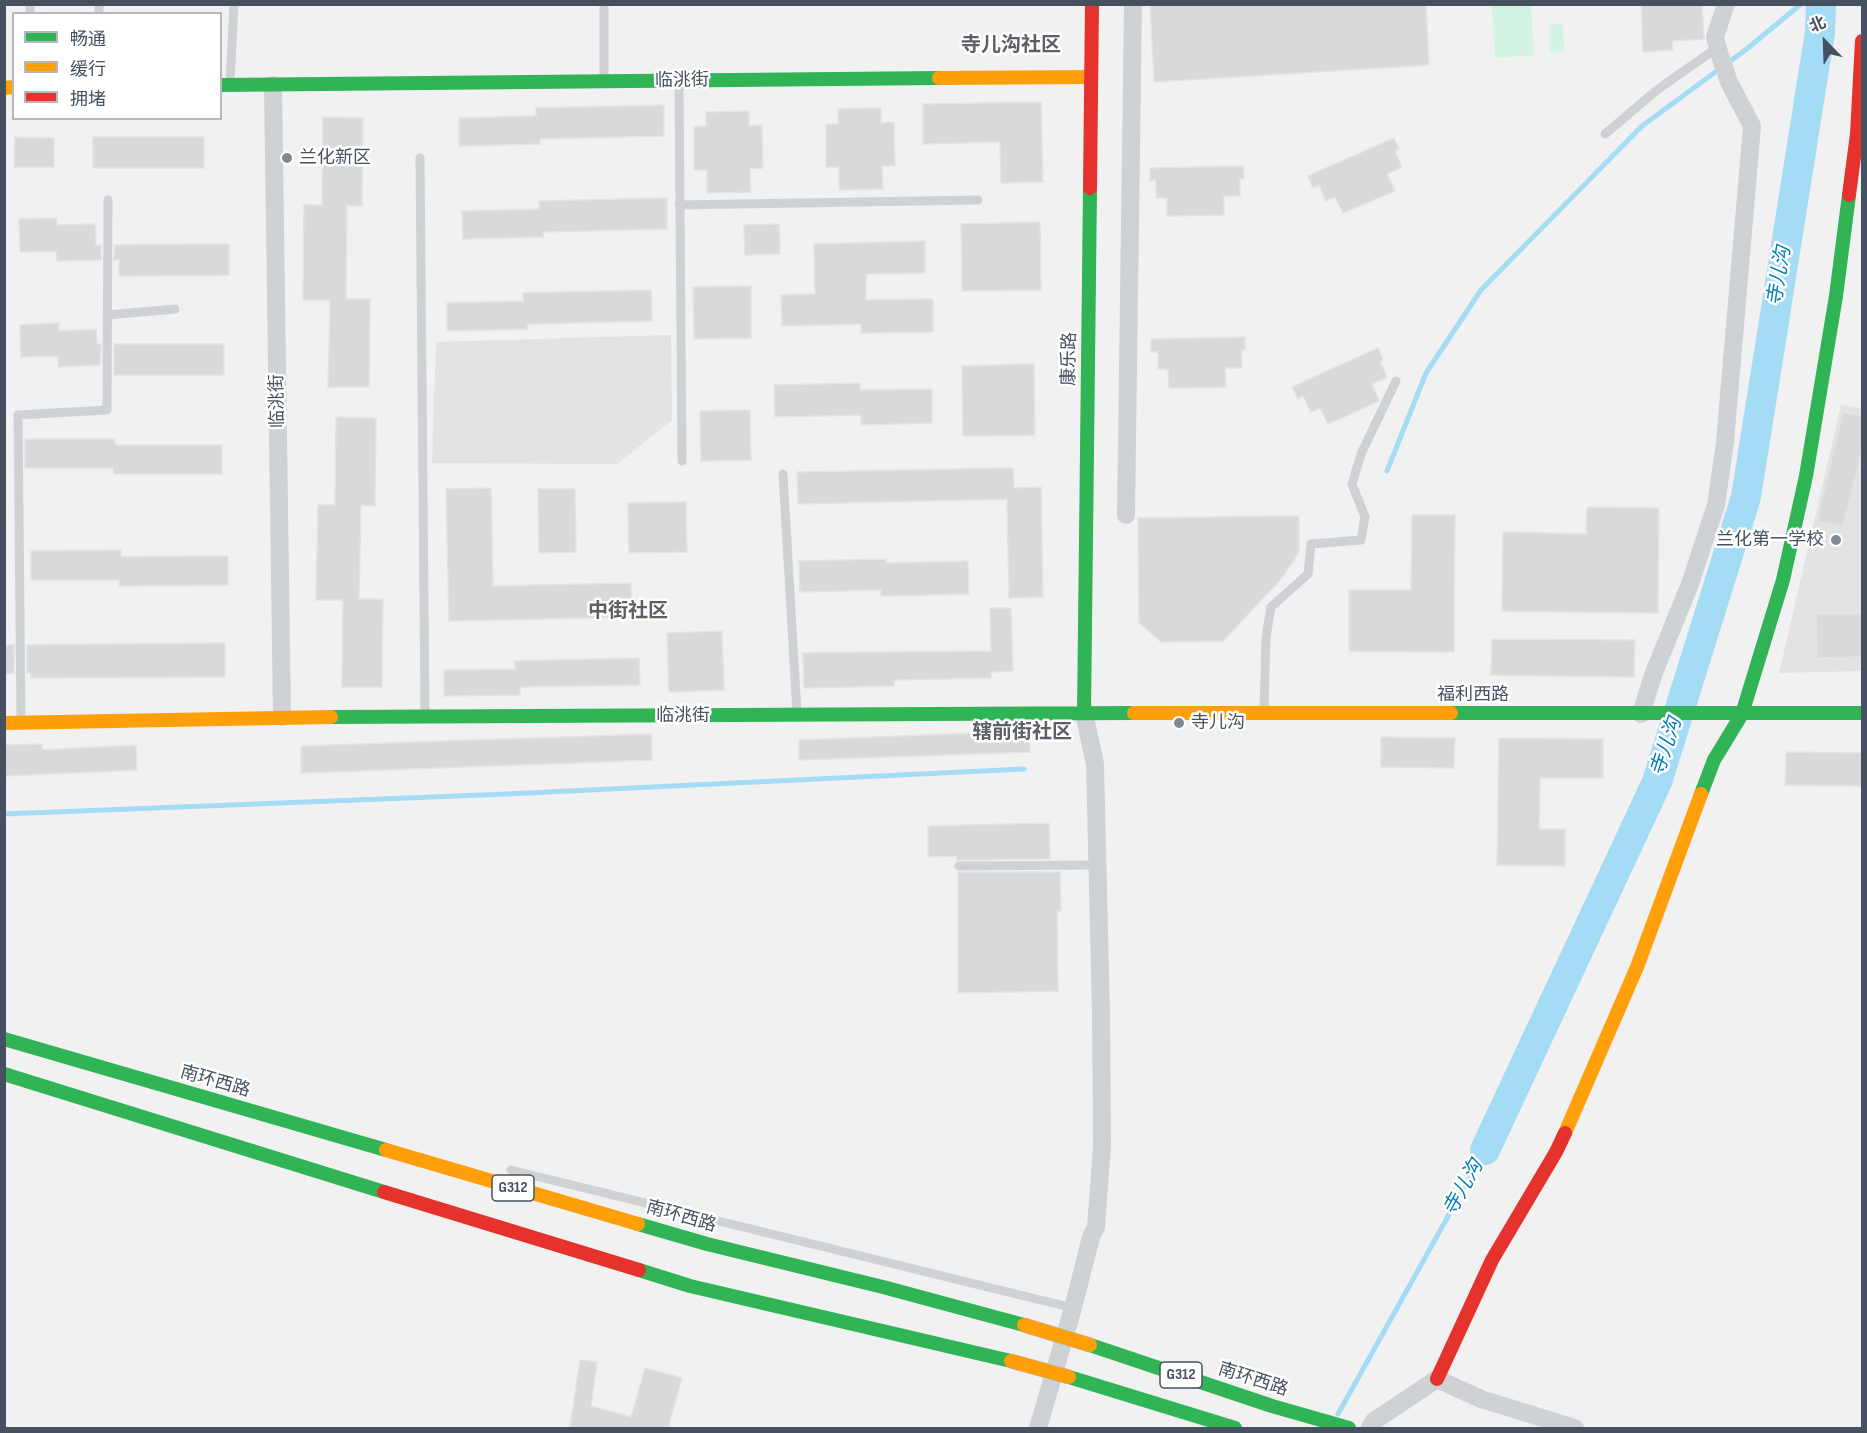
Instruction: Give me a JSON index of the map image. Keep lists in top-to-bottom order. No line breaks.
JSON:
{"streets":{"main road":["临洮街","康乐路","福利西路","南环西路","G312"]},"crossings":[["临洮街","康乐路"],["临洮街","福利西路"],["康乐路","福利西路"]],"districts":["寺儿沟社区","中街社区","辖前街社区"],"water":["寺儿沟"],"places":["兰化新区","兰化第一学校","寺儿沟"],"legend":["畅通","缓行","拥堵"],"north":"top left"}
